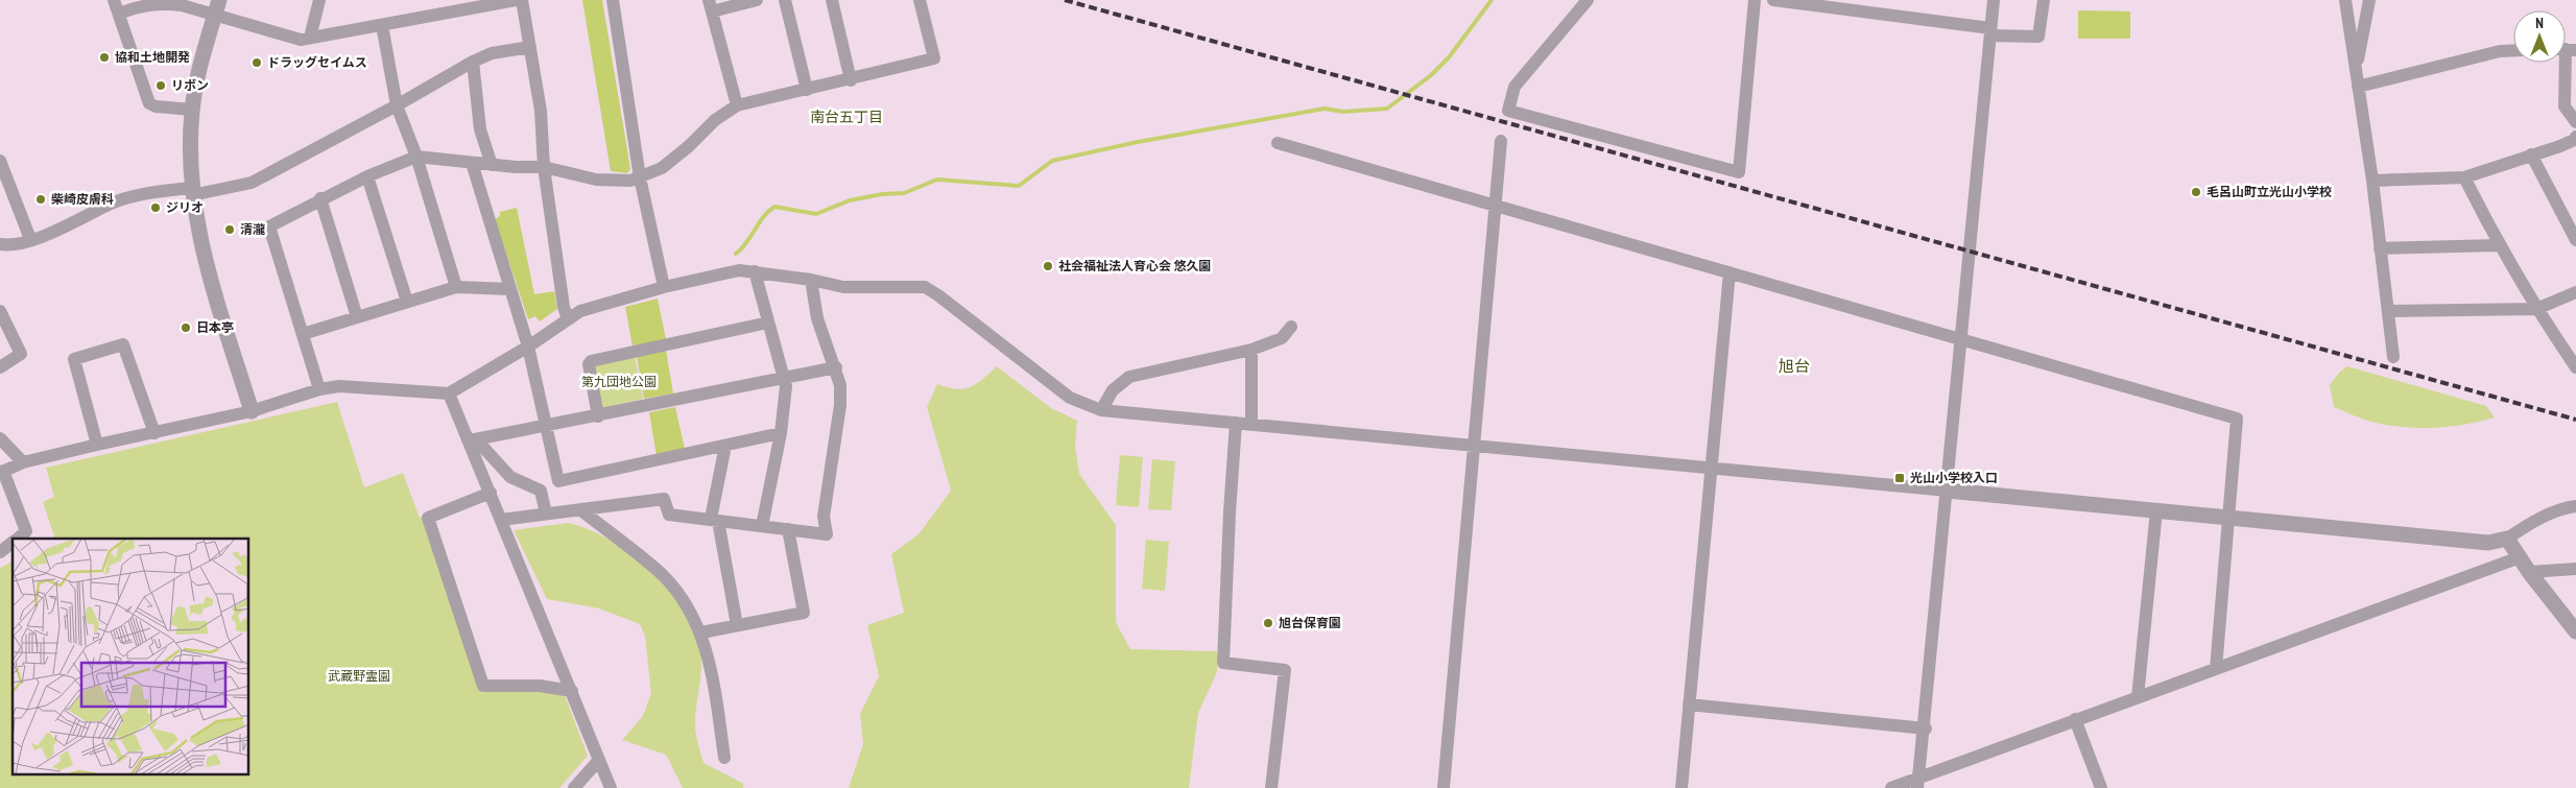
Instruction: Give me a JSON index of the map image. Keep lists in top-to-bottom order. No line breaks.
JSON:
{"districts":["南台五丁目","旭台"],"parks":["第九団地公園","武蔵野霊園"],"places":{"other":["協和土地開発","ドラッグセイムス","リボン","毛呂山町立光山小学校","柴崎皮膚科","ジリオ","清瀧","社会福祉法人育心会 悠久園","日本亭","旭台保育園"],"transit":["光山小学校入口"]},"north":"top"}
